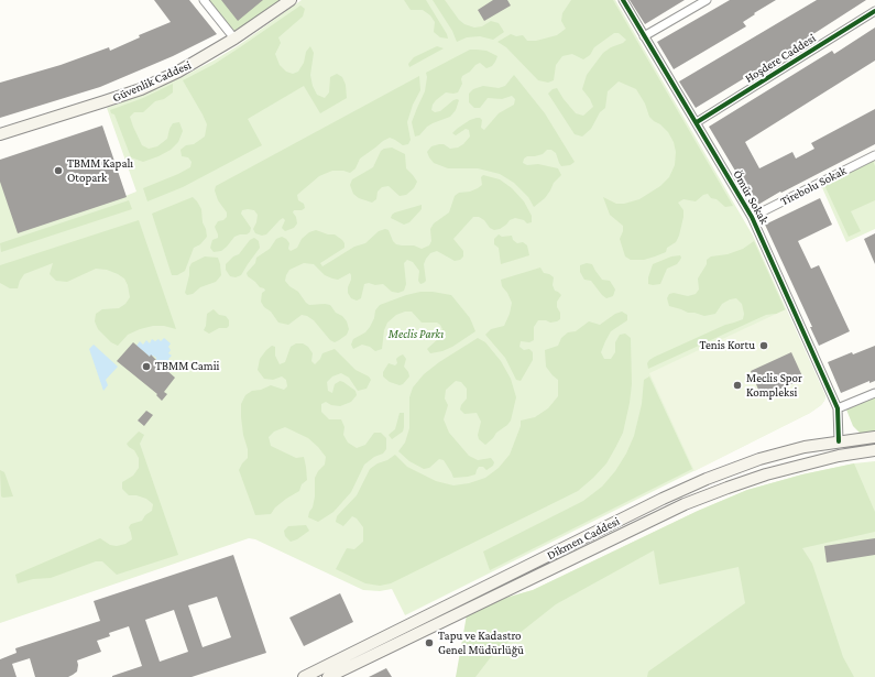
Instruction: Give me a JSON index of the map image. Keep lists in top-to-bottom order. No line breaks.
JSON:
{"streets":{"main road":["Güvenlik Caddesi","Dikmen Caddesi"],"street":["Hoşdere Caddesi","Tirebolu Sokak","Ömür Sokak"]},"crossings":[["Hoşdere Caddesi","Ömür Sokak"],["Tirebolu Sokak","Ömür Sokak"],["Ömür Sokak","Dikmen Caddesi"]],"parks":["Meclis Parkı"],"places":["TBMM Kapalı Otopark","Tenis Kortu","TBMM Camii","Meclis Spor Kompleksi","Tapu ve Kadastro Genel Müdürlüğü"]}
